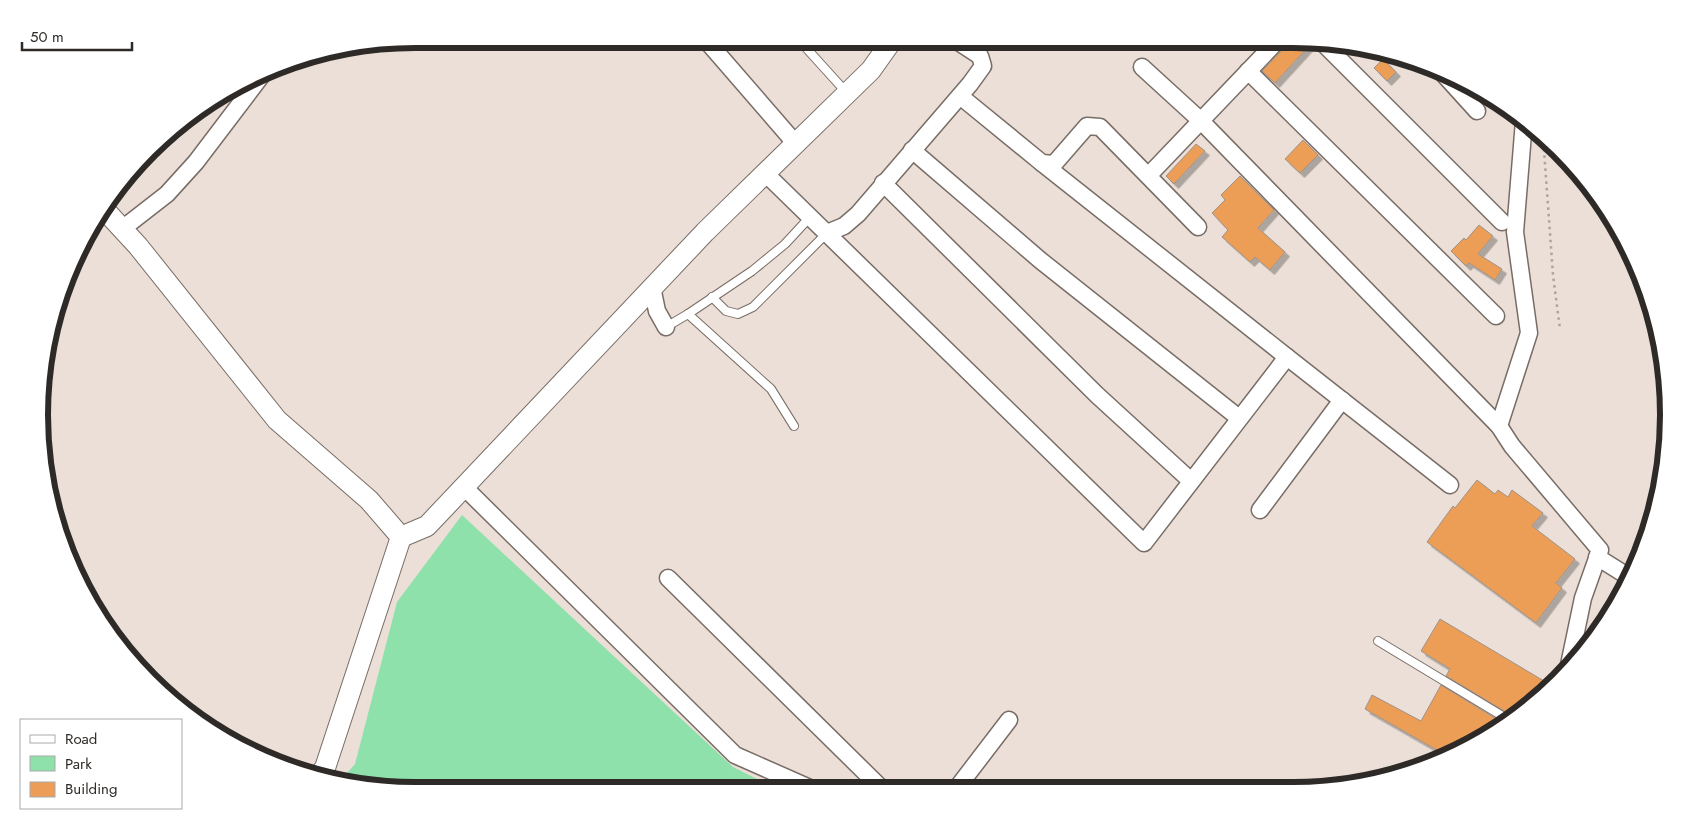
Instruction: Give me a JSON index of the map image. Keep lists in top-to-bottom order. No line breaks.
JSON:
{"legend":["Road","Park","Building"],"scale_bar":"50 m"}
